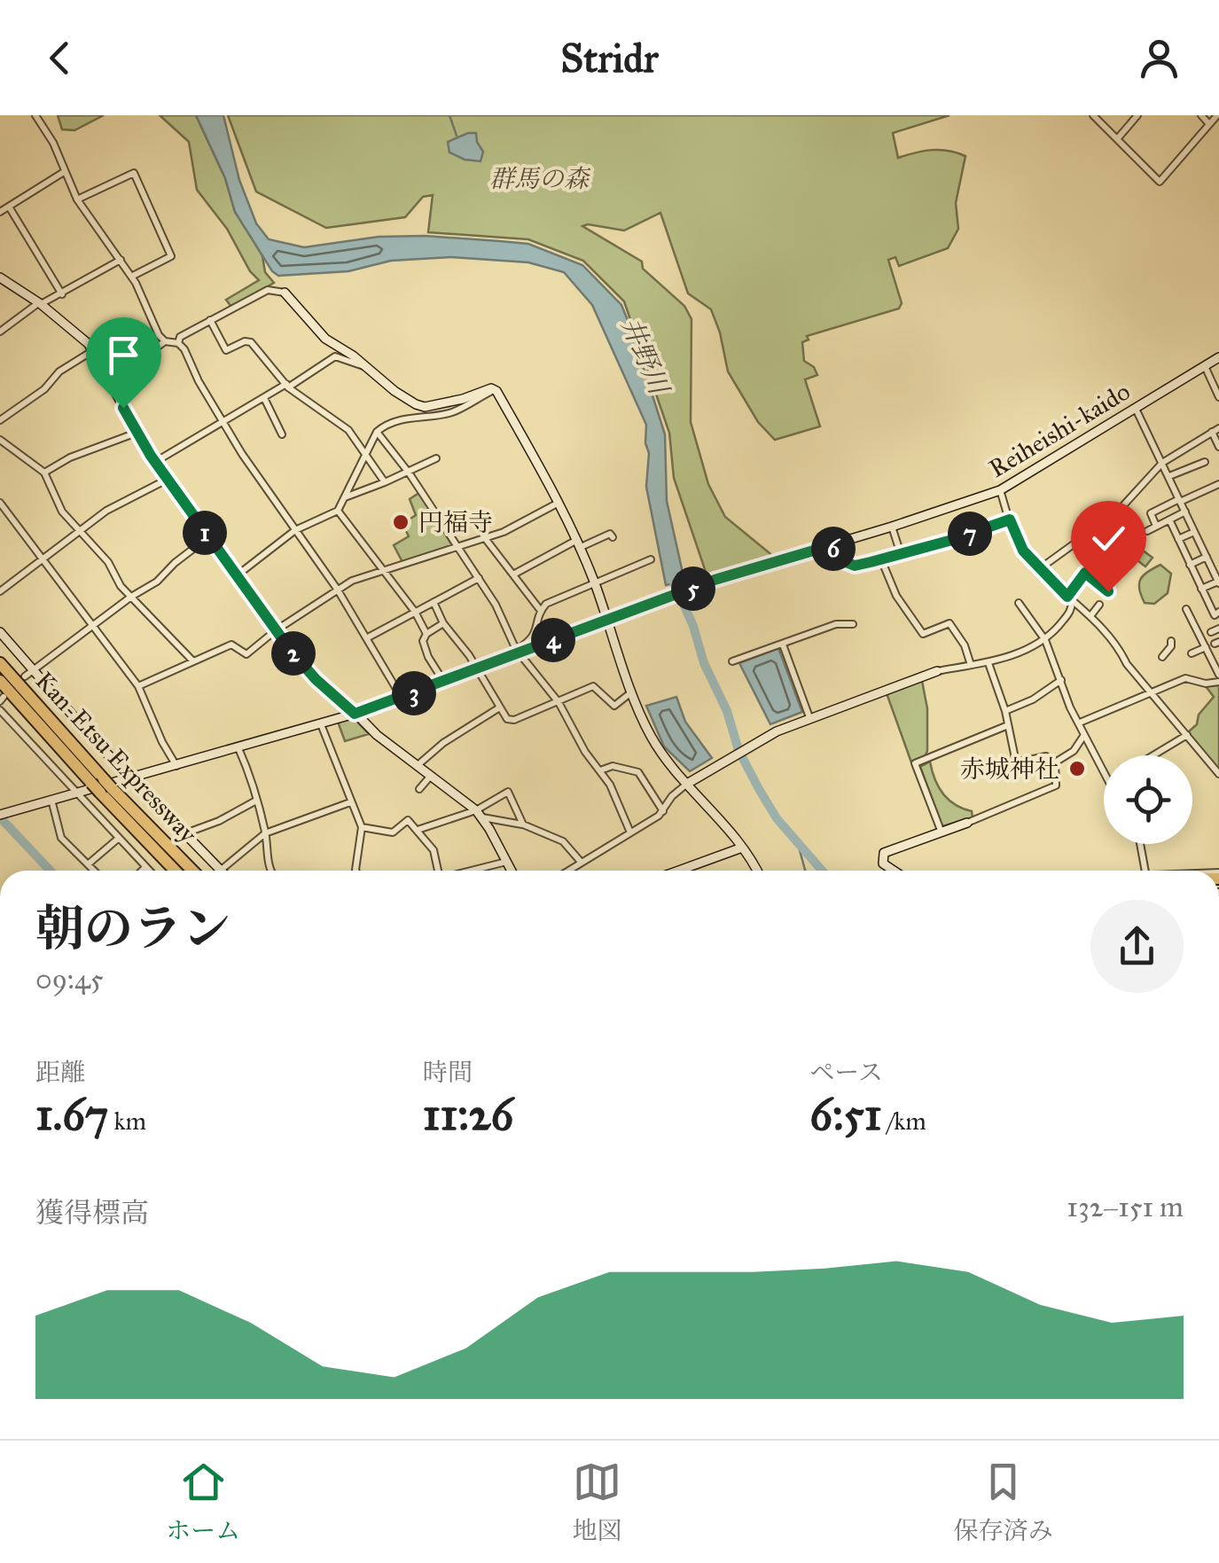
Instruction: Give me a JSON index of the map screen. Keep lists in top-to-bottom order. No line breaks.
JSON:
{"streets":{"highway":["Kan-Etsu Expressway"],"street":["Reiheishi-kaido"]},"water":["井野川"],"parks":["群馬の森"],"places":["円福寺","赤城神社"],"page":{"header":"Stridr","pins":["1","7","6","5","4","2","3"],"heading":["朝のラン","09:45"],"stats":[["距離","1.67 km"],["時間","11:26"],["ペース","6:51 /km"]],"chart":["獲得標高","132–151 m"],"tabs":["ホーム","地図","保存済み"]}}
